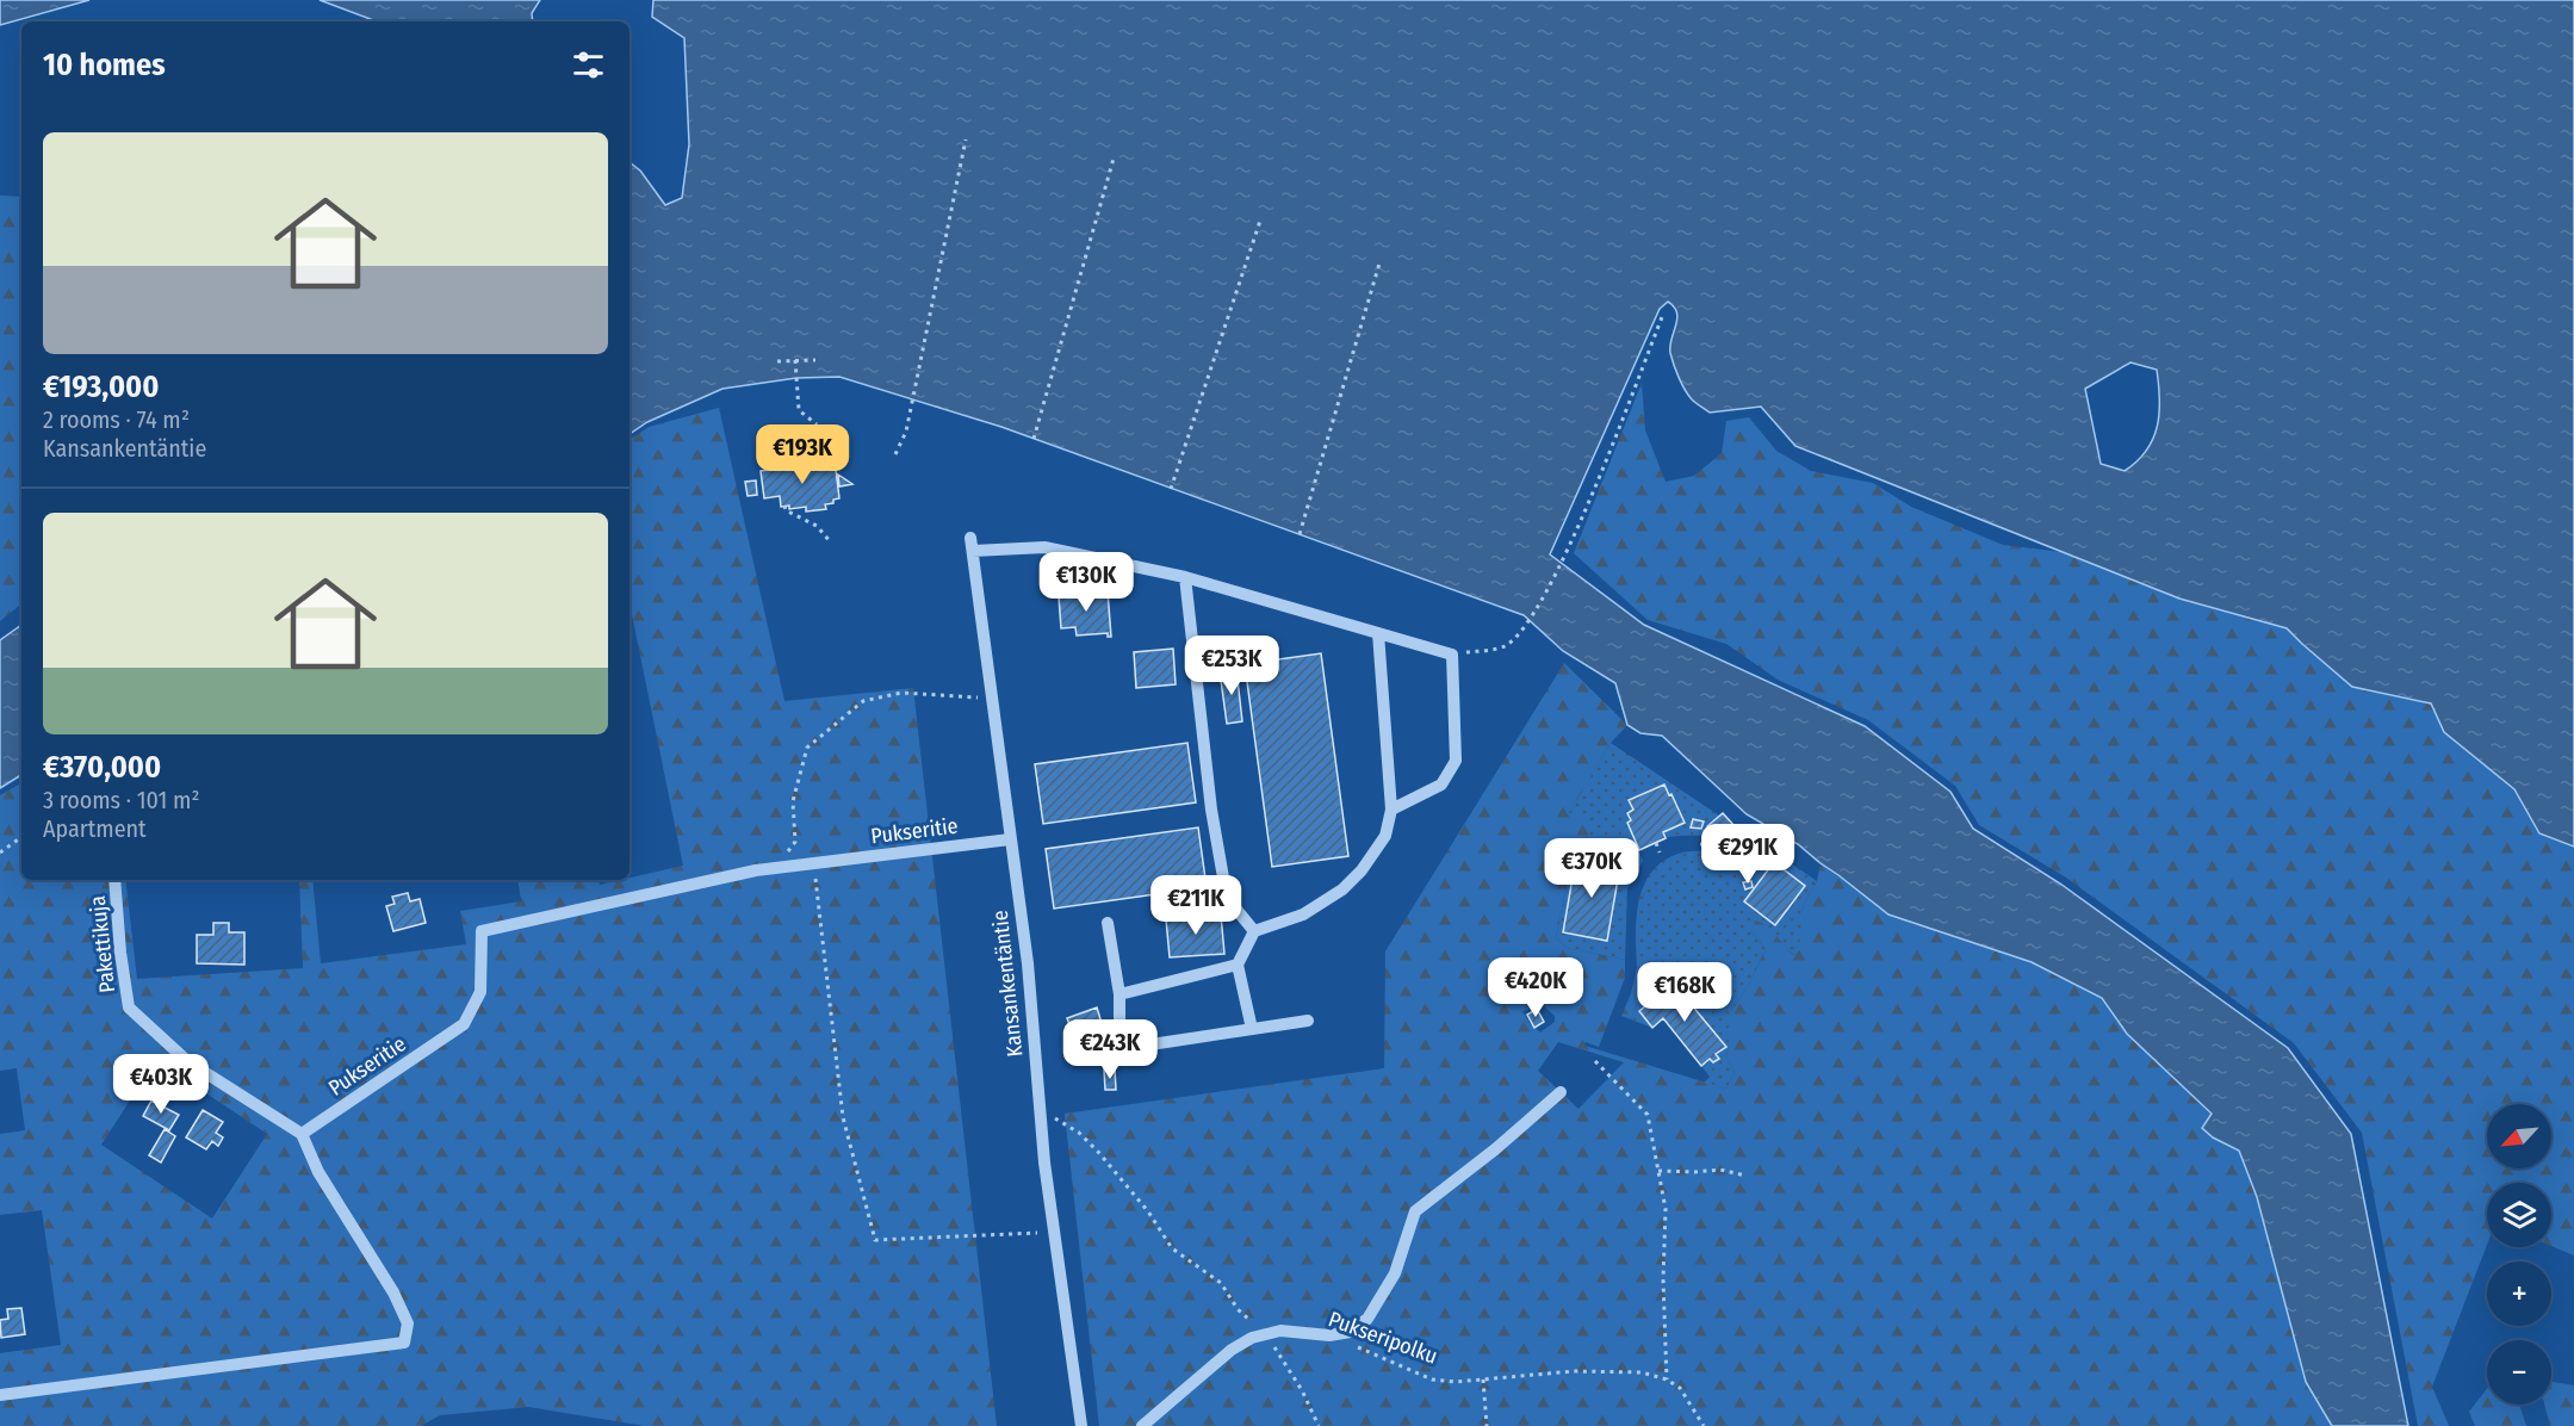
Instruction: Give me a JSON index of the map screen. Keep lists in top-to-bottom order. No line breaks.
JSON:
{"streets":{"street":["Pukseritie","Pakettikuja","Kansankentäntie","Pukseripolku"]},"crossings":[["Pukseritie","Pakettikuja"],["Pukseritie","Kansankentäntie"]],"north":"bottom left","page":{"heading":"10 homes","list":[{"name":"€193,000","note":"2 rooms · 74 m² · Kansankentäntie"},{"name":"€370,000","note":"3 rooms · 101 m² · Apartment"}],"price":["€193K","€130K","€253K","€291K","€370K","€211K","€420K","€168K","€243K","€403K"],"map_buttons":["+","−"]}}
